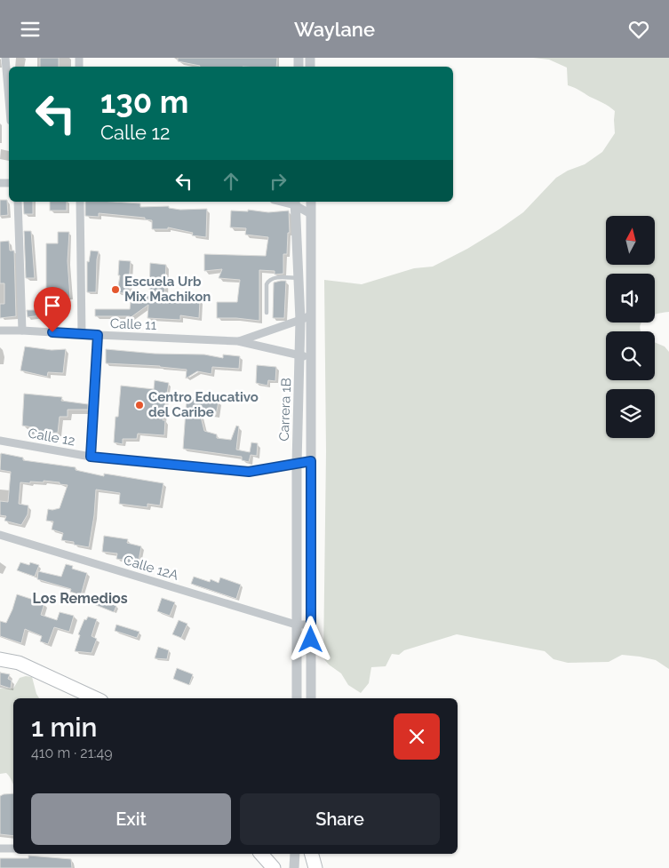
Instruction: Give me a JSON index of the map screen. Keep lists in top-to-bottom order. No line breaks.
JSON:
{"streets":{"street":["Calle 11","Carrera 1B","Calle 12","Calle 12A"]},"crossings":[["Carrera 1B","Calle 12"],["Carrera 1B","Calle 12A"]],"districts":["Los Remedios"],"places":["Escuela Urb Mix Machikon","Centro Educativo del Caribe"],"north":"top","page":{"header":"Waylane","turn":["130 m","Calle 12"],"heading":["1 min","410 m · 21:49"],"buttons":["Exit","Share"]}}
